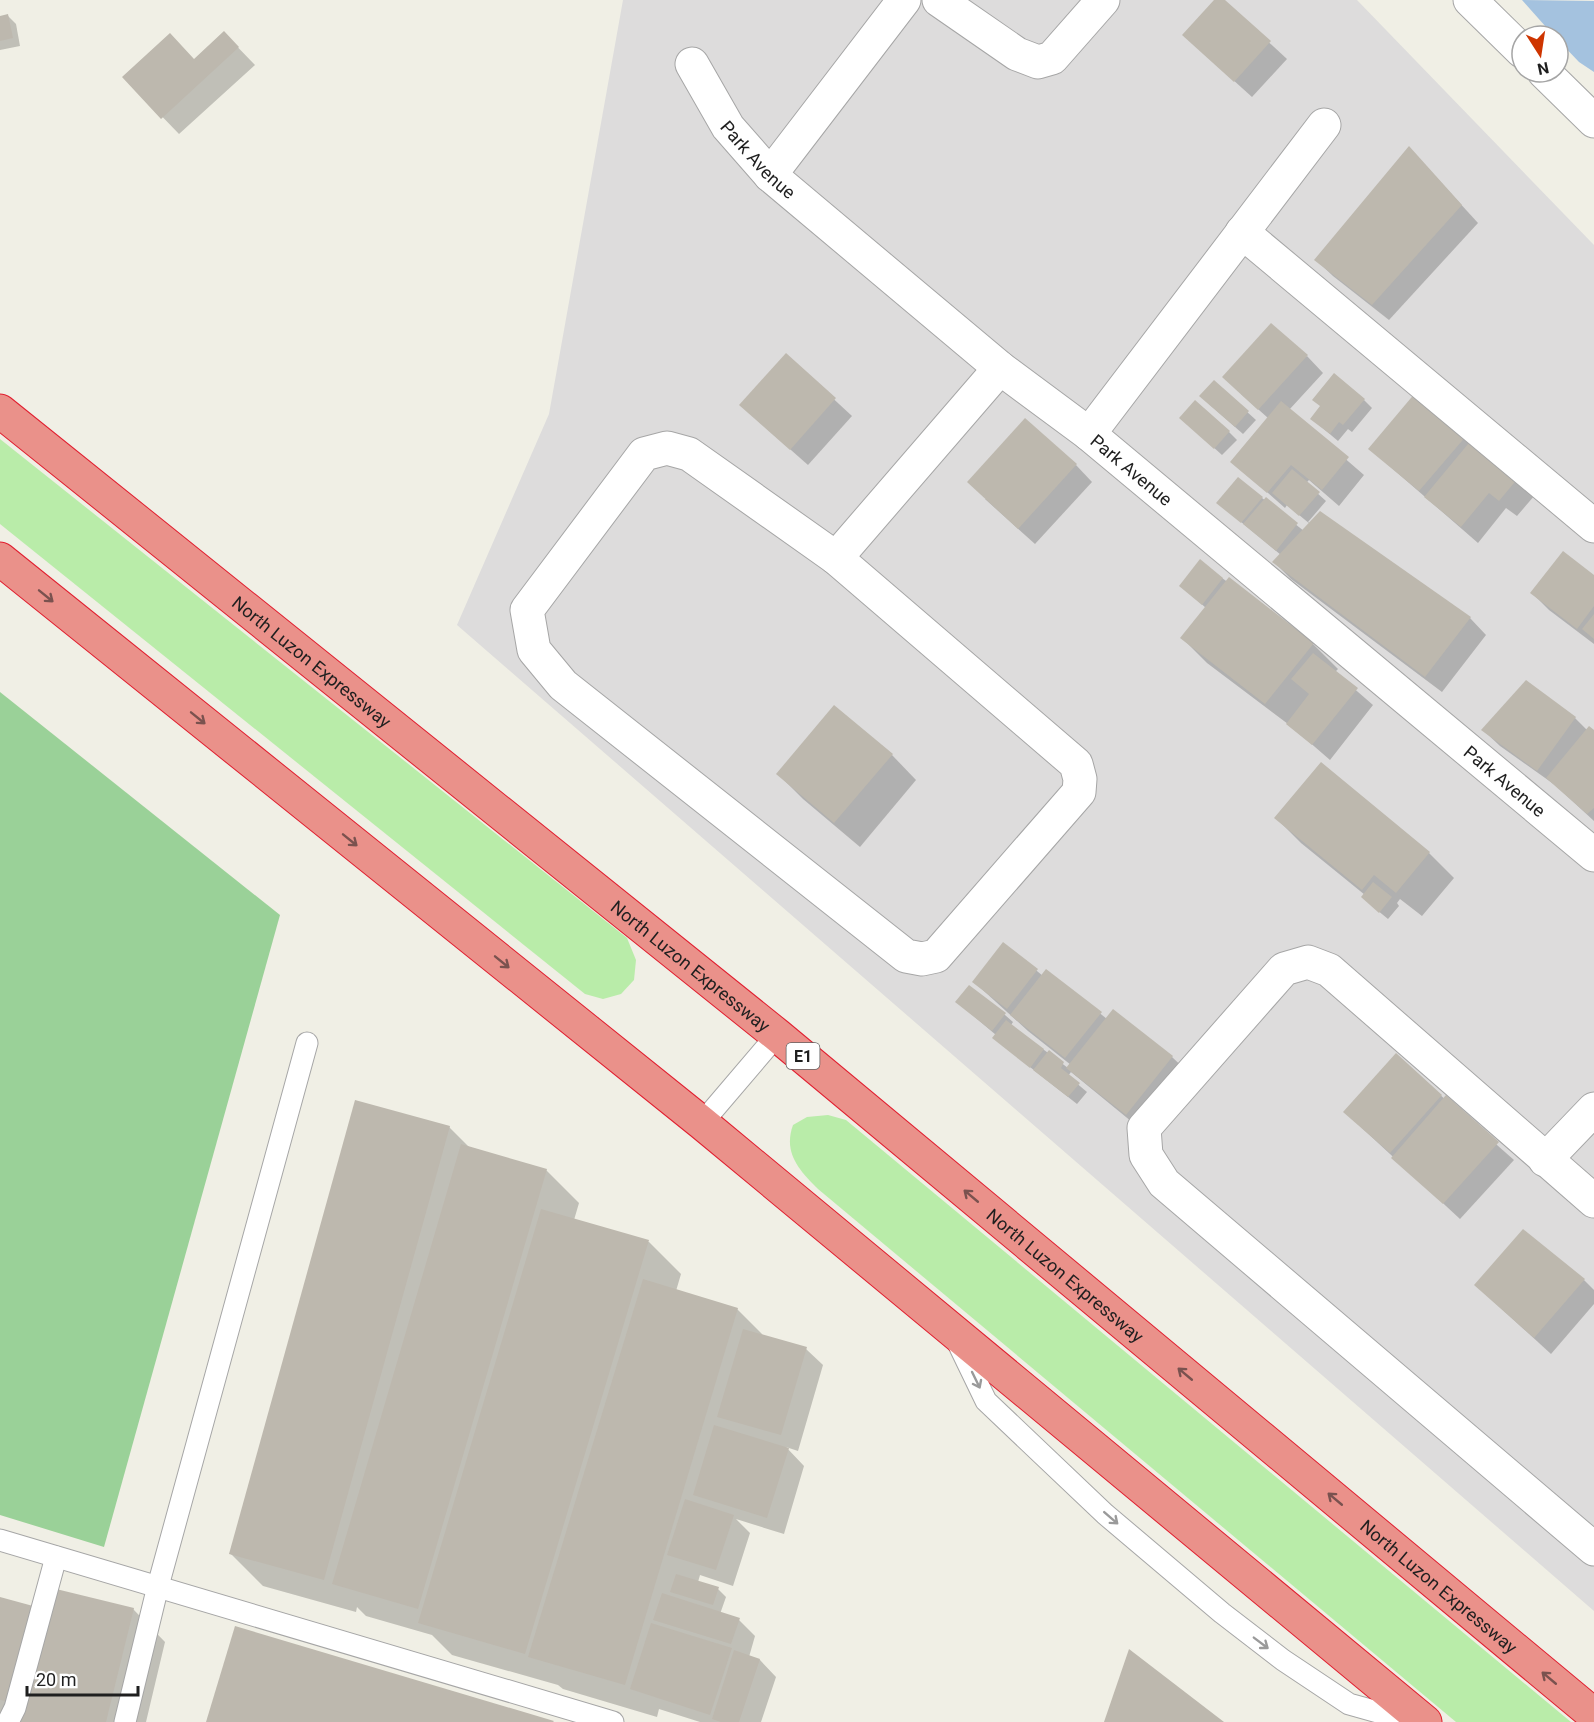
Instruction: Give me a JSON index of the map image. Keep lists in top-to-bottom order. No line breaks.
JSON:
{"streets":{"highway":["North Luzon Expressway","E1"],"street":["Park Avenue"]},"scale_bar":"20 m","north":"bottom"}
